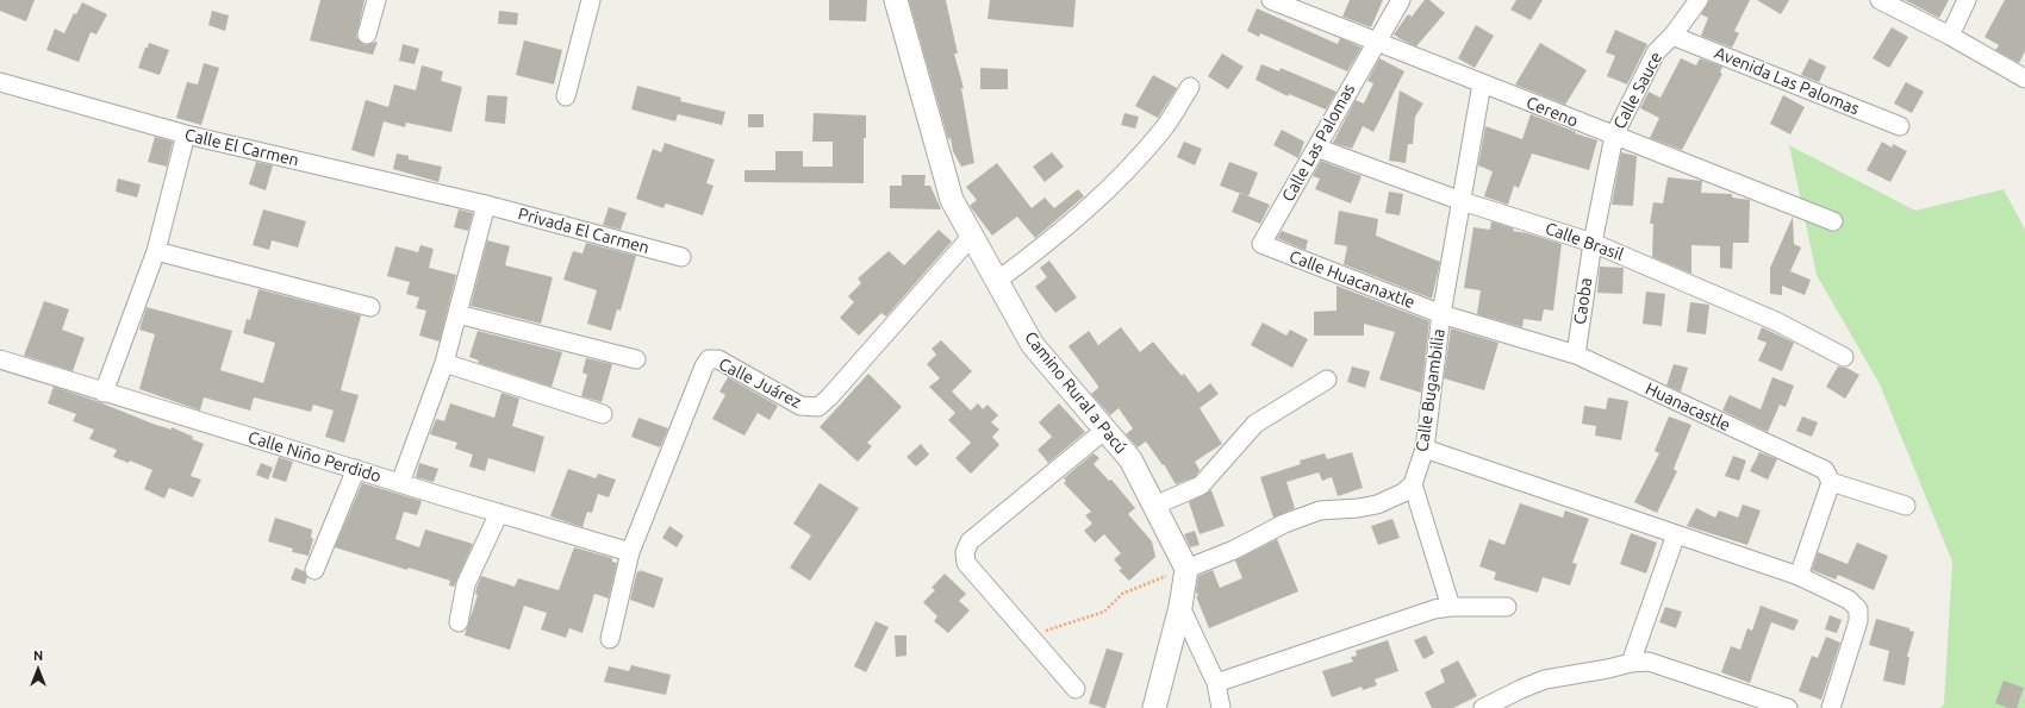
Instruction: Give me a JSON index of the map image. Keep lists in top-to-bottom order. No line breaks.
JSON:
{"streets":{"street":["Avenida Las Palomas","Calle Sauce","Cereno","Calle Las Palomas","Calle El Carmen","Privada El Carmen","Calle Brasil","Calle Huacanaxtle","Caoba","Calle Juárez","Calle Bugambilia","Camino Rural a Pacú","Huanacastle","Calle Niño Perdido"]},"crossings":[["Avenida Las Palomas","Calle Sauce"],["Calle Sauce","Cereno"],["Calle Sauce","Caoba"],["Cereno","Calle Las Palomas"],["Cereno","Caoba"],["Cereno","Calle Bugambilia"],["Calle Las Palomas","Calle Brasil"],["Calle Las Palomas","Calle Huacanaxtle"],["Calle El Carmen","Privada El Carmen"],["Calle Brasil","Caoba"],["Calle Brasil","Calle Bugambilia"],["Calle Huacanaxtle","Calle Bugambilia"],["Calle Huacanaxtle","Huanacastle"],["Caoba","Huanacastle"],["Calle Juárez","Camino Rural a Pacú"],["Calle Juárez","Calle Niño Perdido"],["Calle Bugambilia","Huanacastle"]],"north":"top"}
